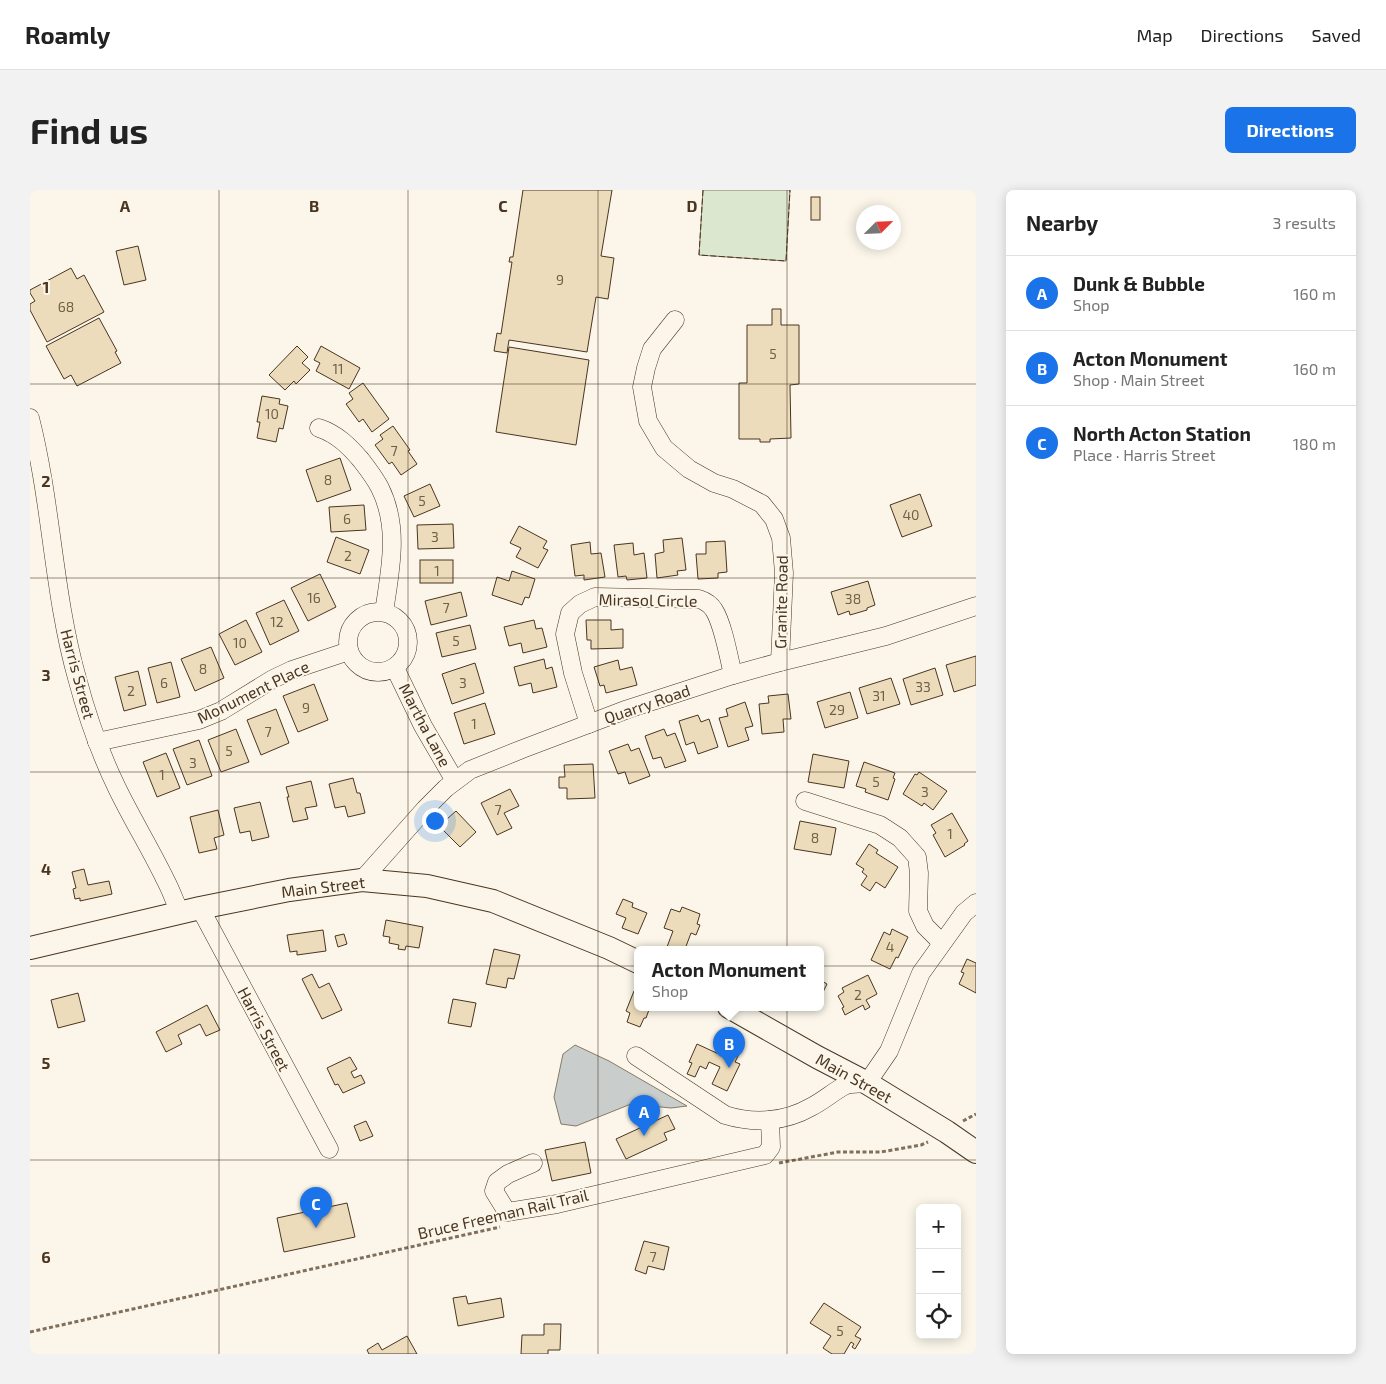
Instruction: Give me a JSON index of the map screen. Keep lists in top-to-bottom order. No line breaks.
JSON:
{"streets":{"main road":["Main Street"],"street":["Mirasol Circle","Granite Road","Harris Street","Monument Place","Quarry Road","Martha Lane"],"path":["Bruce Freeman Rail Trail"]},"crossings":[["Mirasol Circle","Quarry Road"],["Granite Road","Quarry Road"],["Harris Street","Monument Place"],["Harris Street","Main Street"],["Monument Place","Martha Lane"],["Quarry Road","Martha Lane"],["Quarry Road","Main Street"]],"house_numbers":["9","68","5","11","10","7","8","5","40","6","3","2","1","16","38","7","12","5","10","8","6","3","33","2","31","9","29","1","7","5","3","1","5","3","7","1","8","4","2","7","5"],"north":"top right","page":{"header":"Roamly","nav":["Map","Directions","Saved"],"buttons":"Directions","title":"Find us","heading":["Nearby","3 results"],"list":[{"mark":"A","name":"Dunk & Bubble","note":"Shop","value":"160 m"},{"mark":"B","name":"Acton Monument","note":"Shop · Main Street","value":"160 m"},{"mark":"C","name":"North Acton Station","note":"Place · Harris Street","value":"180 m"}],"popup":["Acton Monument","Shop"],"pins":["B","A","C"],"map_buttons":["+","−"]},"grid":{"columns":["A","B","C","D"],"rows":["1","2","3","4","5","6"]}}
